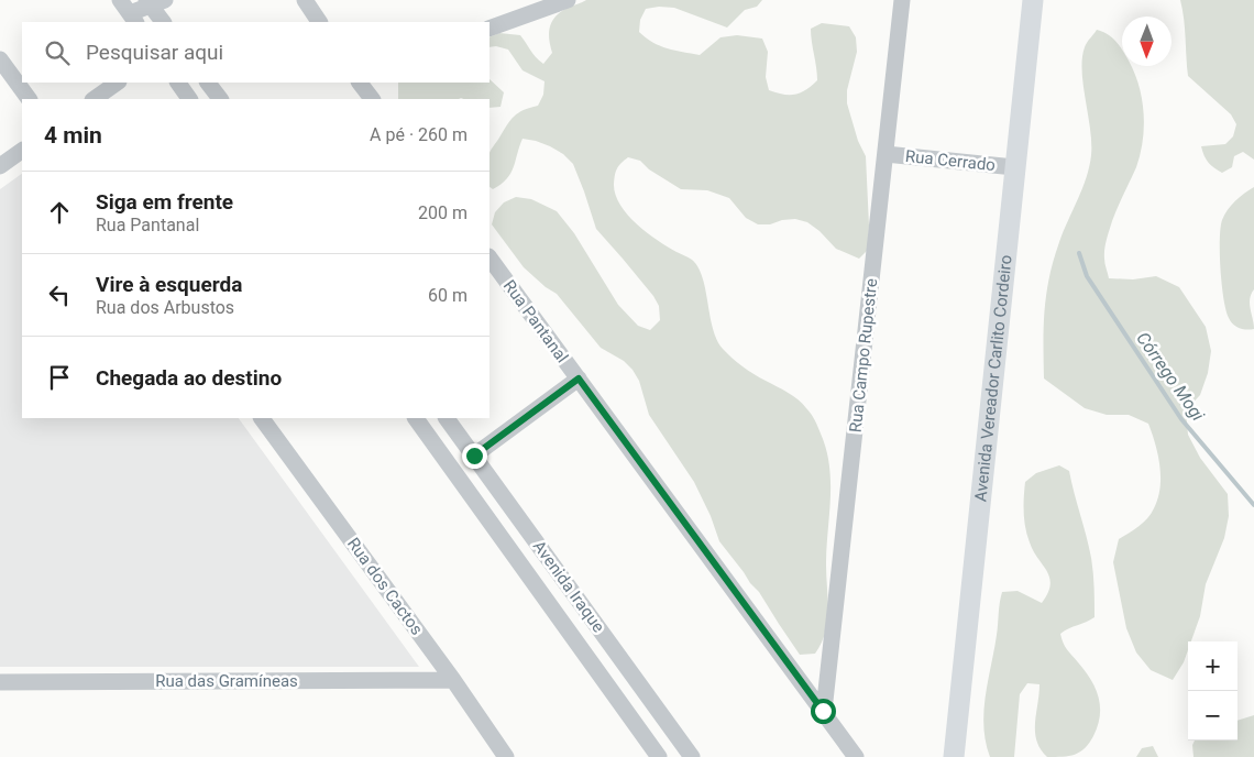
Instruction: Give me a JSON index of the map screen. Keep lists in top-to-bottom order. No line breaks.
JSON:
{"streets":{"main road":["Avenida Vereador Carlito Cordeiro"],"street":["Rua Cerrado","Rua Pantanal","Rua Campo Rupestre","Rua dos Cactos","Avenida Iraque","Rua das Gramíneas"]},"crossings":[["Rua Cerrado","Rua Campo Rupestre"],["Rua Cerrado","Avenida Vereador Carlito Cordeiro"],["Rua Pantanal","Rua Campo Rupestre"],["Rua dos Cactos","Rua das Gramíneas"]],"water":["Córrego Mogi"],"north":"bottom","page":{"search":"Pesquisar aqui","heading":["4 min","A pé · 260 m"],"list":[["Siga em frente","Rua Pantanal","200 m"],["Vire à esquerda","Rua dos Arbustos","60 m"],"Chegada ao destino"],"map_buttons":["+","−"]}}
